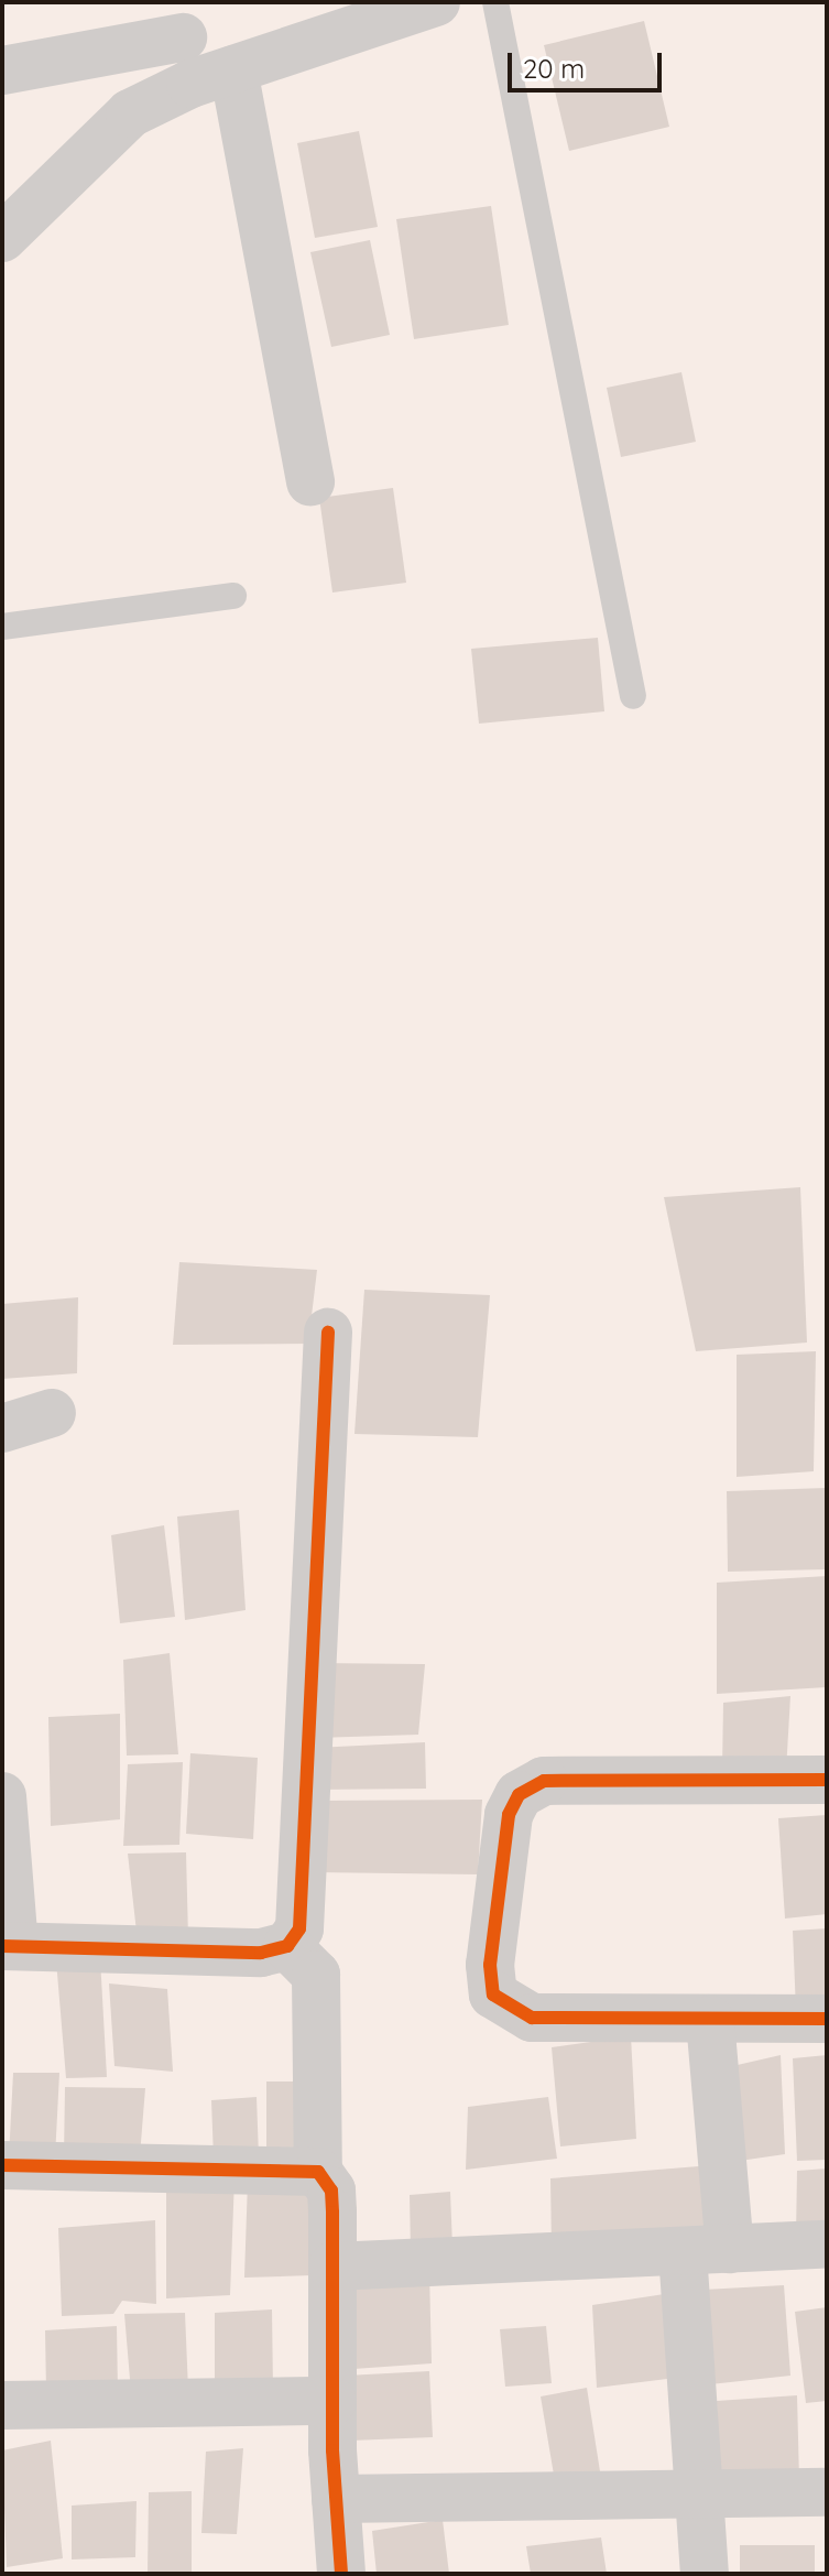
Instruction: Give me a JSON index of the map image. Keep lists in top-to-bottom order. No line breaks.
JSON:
{"scale_bar":"20 m"}
